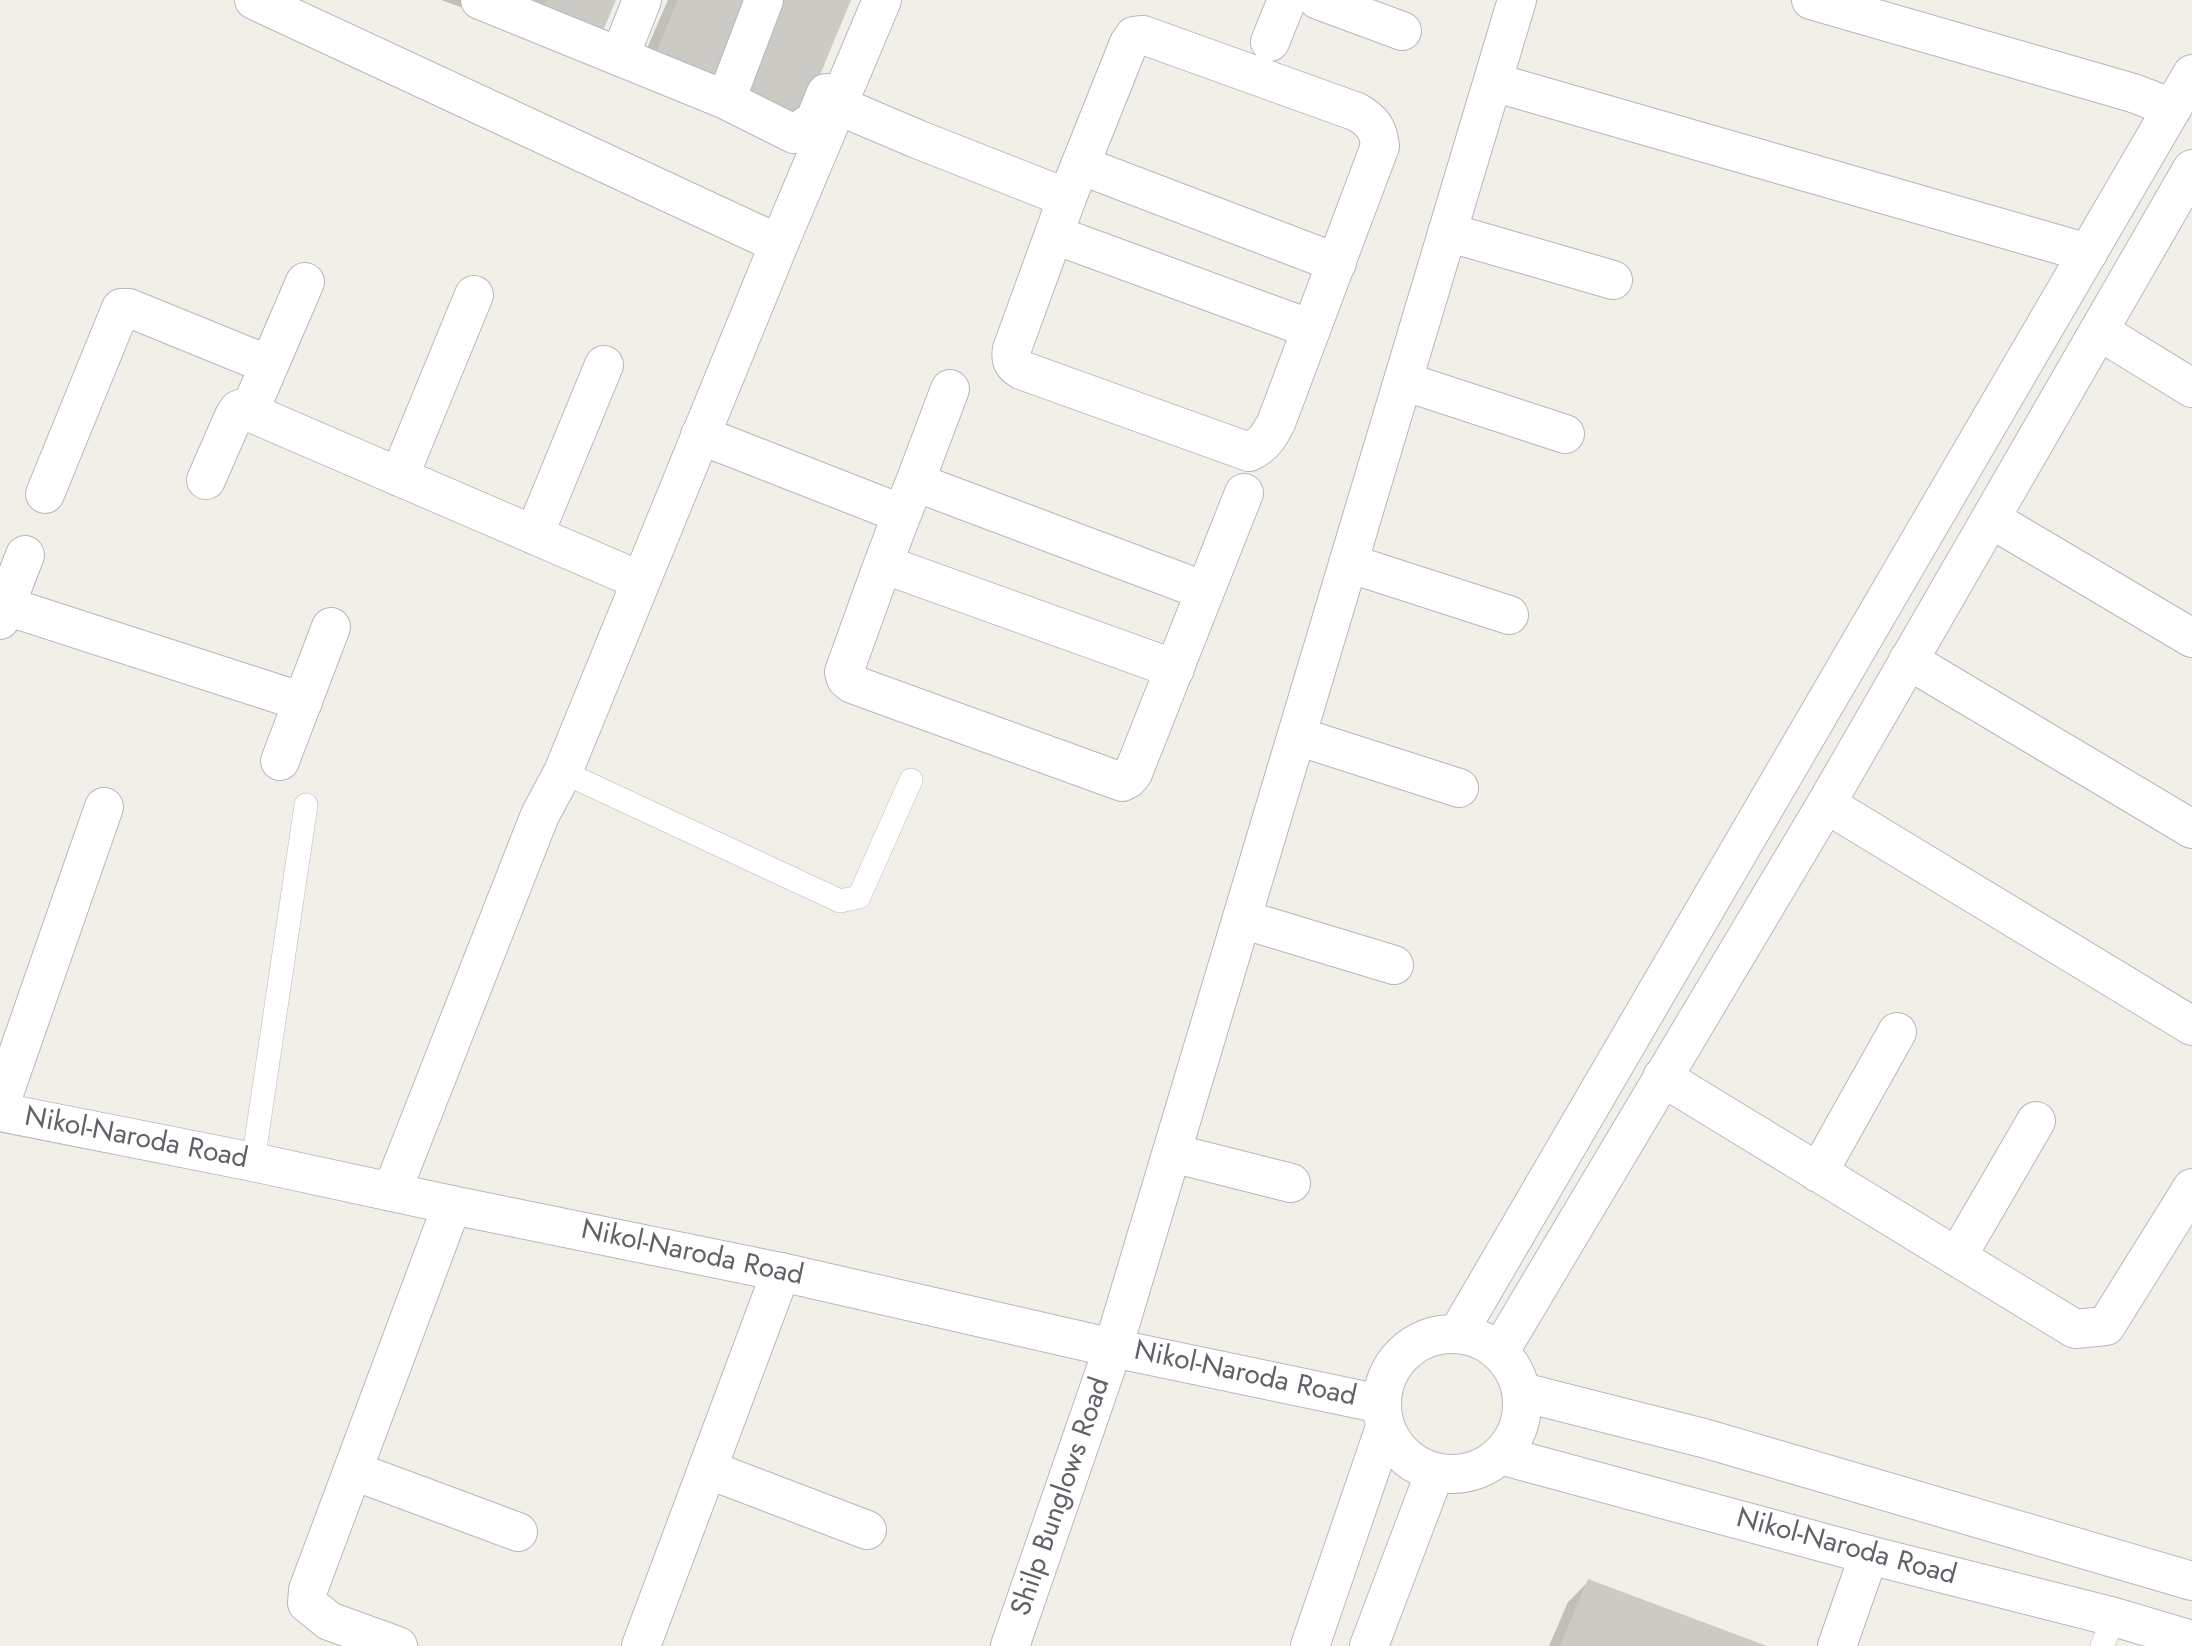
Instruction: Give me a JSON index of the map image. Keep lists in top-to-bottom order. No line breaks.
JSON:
{"streets":{"street":["Nikol-Naroda Road","Shilp Bunglows Road"]},"crossings":[["Nikol-Naroda Road","Shilp Bunglows Road"]]}
